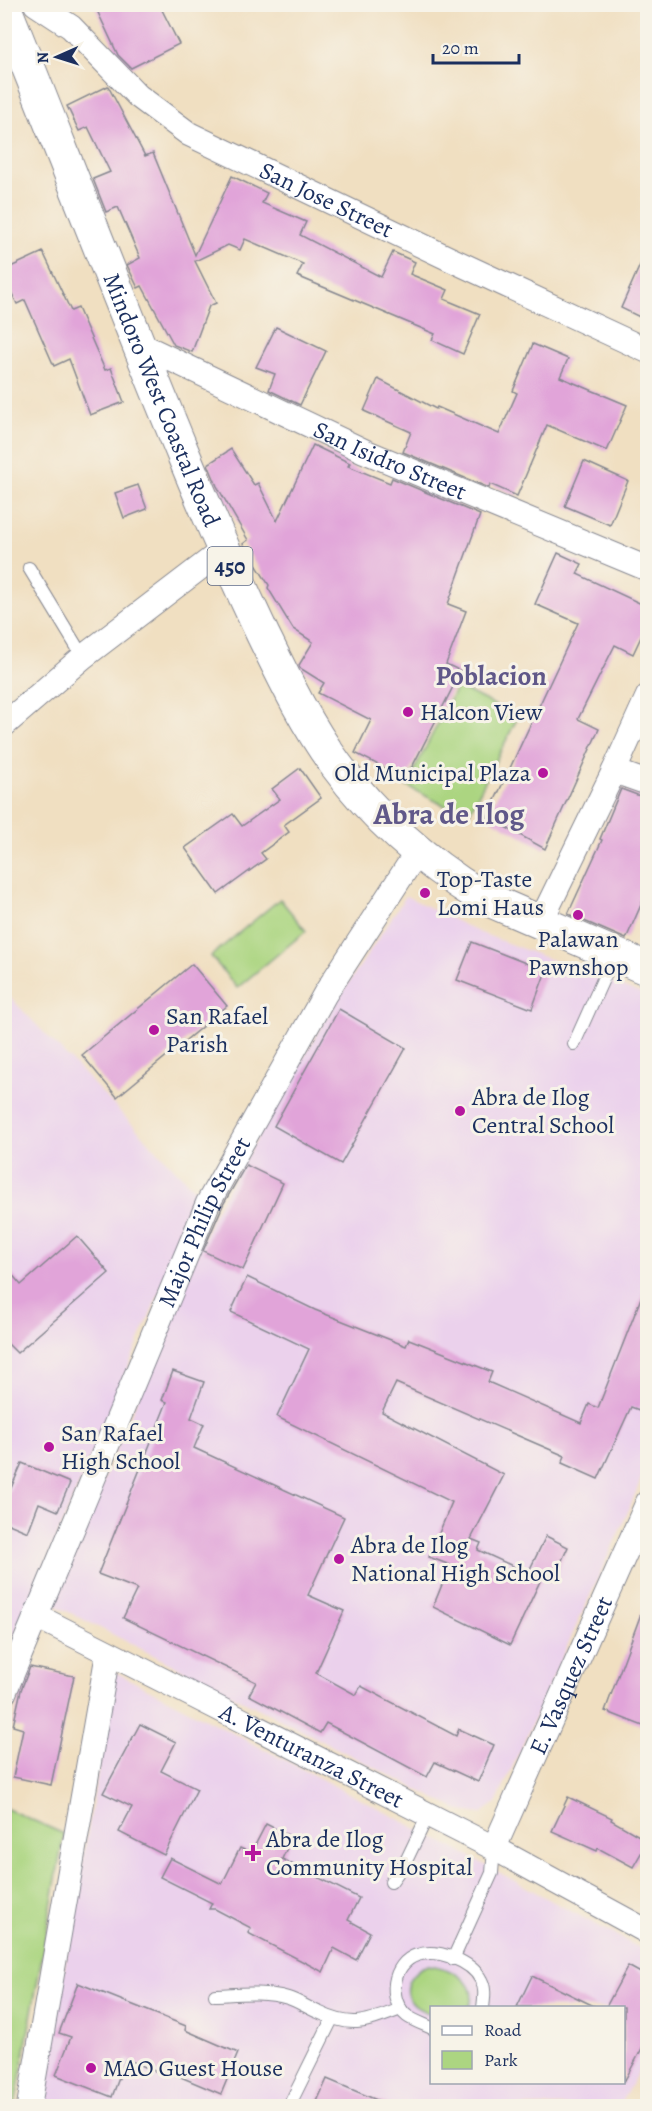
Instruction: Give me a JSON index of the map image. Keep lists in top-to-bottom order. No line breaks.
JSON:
{"streets":{"main road":["Mindoro West Coastal Road","450"],"street":["San Jose Street","San Isidro Street","Major Philip Street","E. Vasquez Street","A. Venturanza Street"]},"crossings":[["Mindoro West Coastal Road","San Isidro Street"],["Mindoro West Coastal Road","Major Philip Street"],["Major Philip Street","A. Venturanza Street"],["E. Vasquez Street","A. Venturanza Street"]],"districts":["Poblacion","Abra de Ilog"],"places":{"other":["Halcon View","Old Municipal Plaza","Top-Taste Lomi Haus","Palawan Pawnshop","San Rafael Parish","Abra de Ilog Central School","San Rafael High School","Abra de Ilog National High School","MAO Guest House"],"health":["Abra de Ilog Community Hospital"]},"legend":["Road","Park"],"scale_bar":"20 m","north":"left"}
